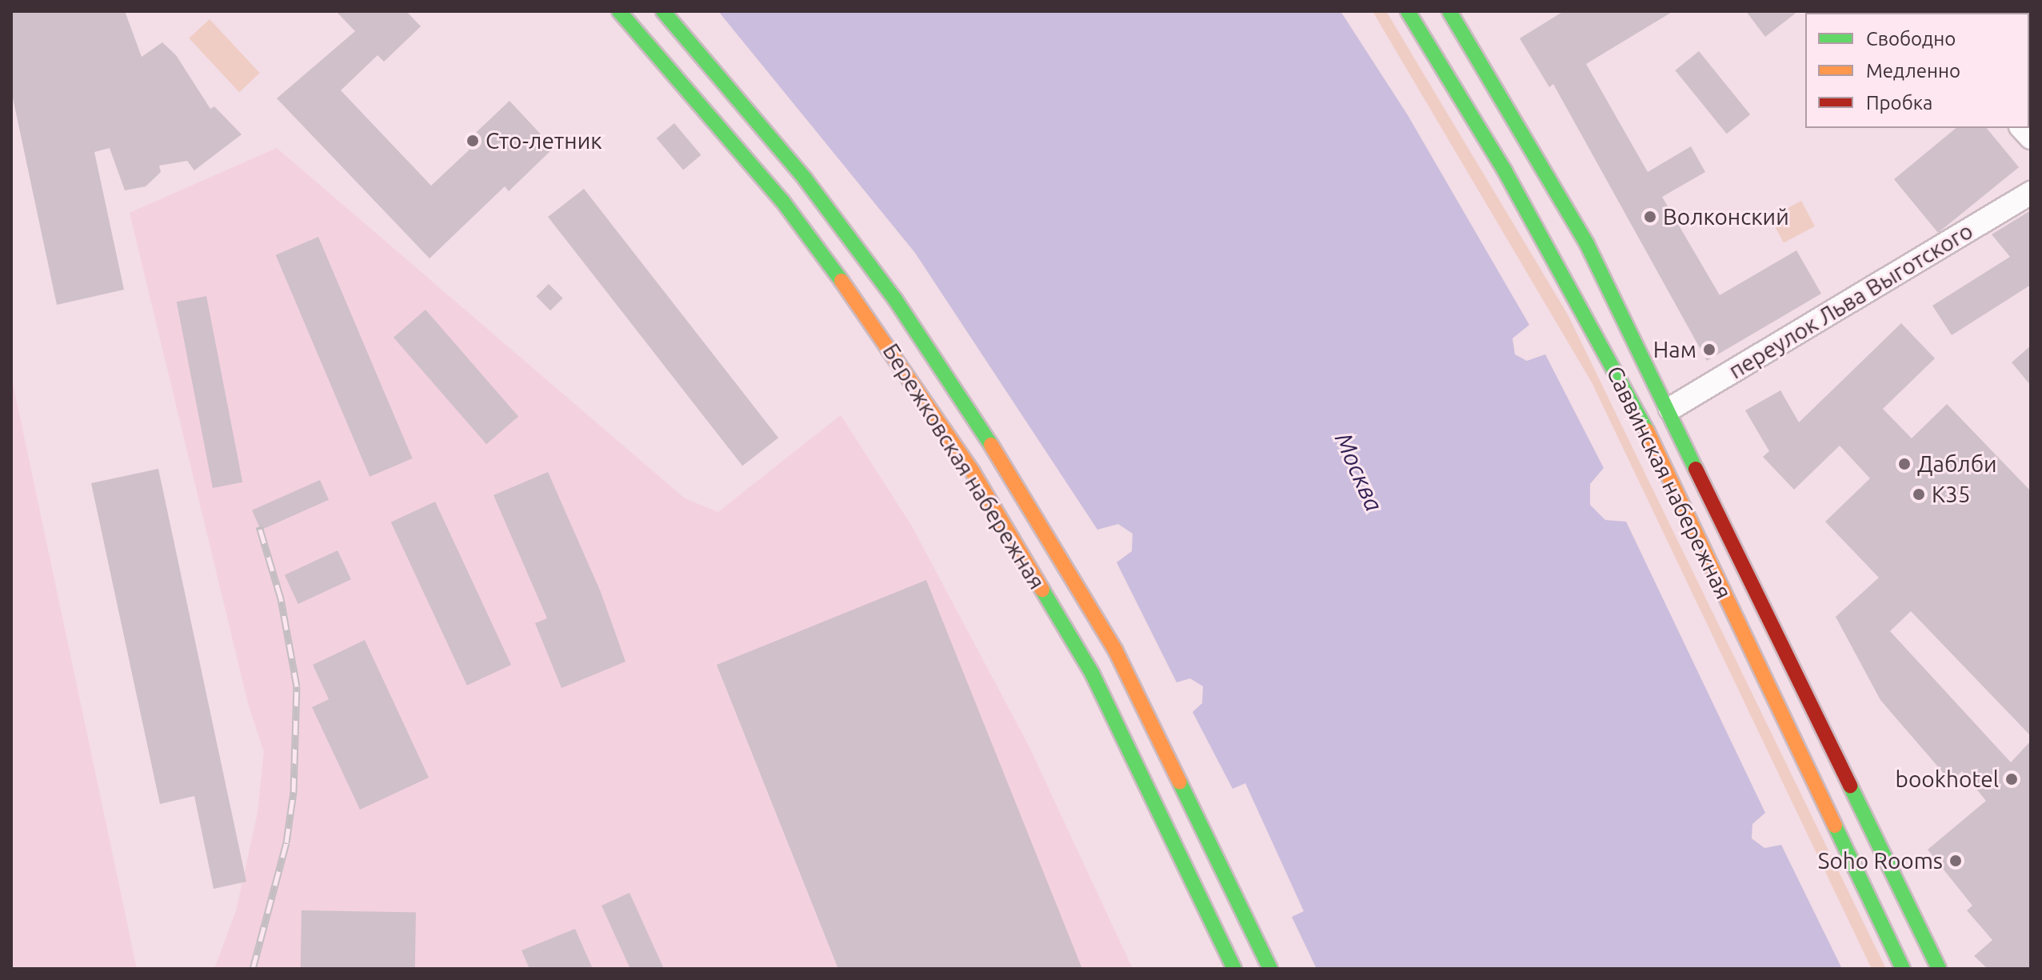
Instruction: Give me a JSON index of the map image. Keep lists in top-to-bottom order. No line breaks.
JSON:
{"streets":{"main road":["Бережковская набережная","Саввинская набережная"],"street":["переулок Льва Выготского"]},"crossings":[["переулок Льва Выготского","Саввинская набережная"]],"water":["Москва"],"places":["Сто-летник","Волконский","Нам","Даблби","K35","bookhotel","Soho Rooms"],"legend":["Свободно","Медленно","Пробка"]}
